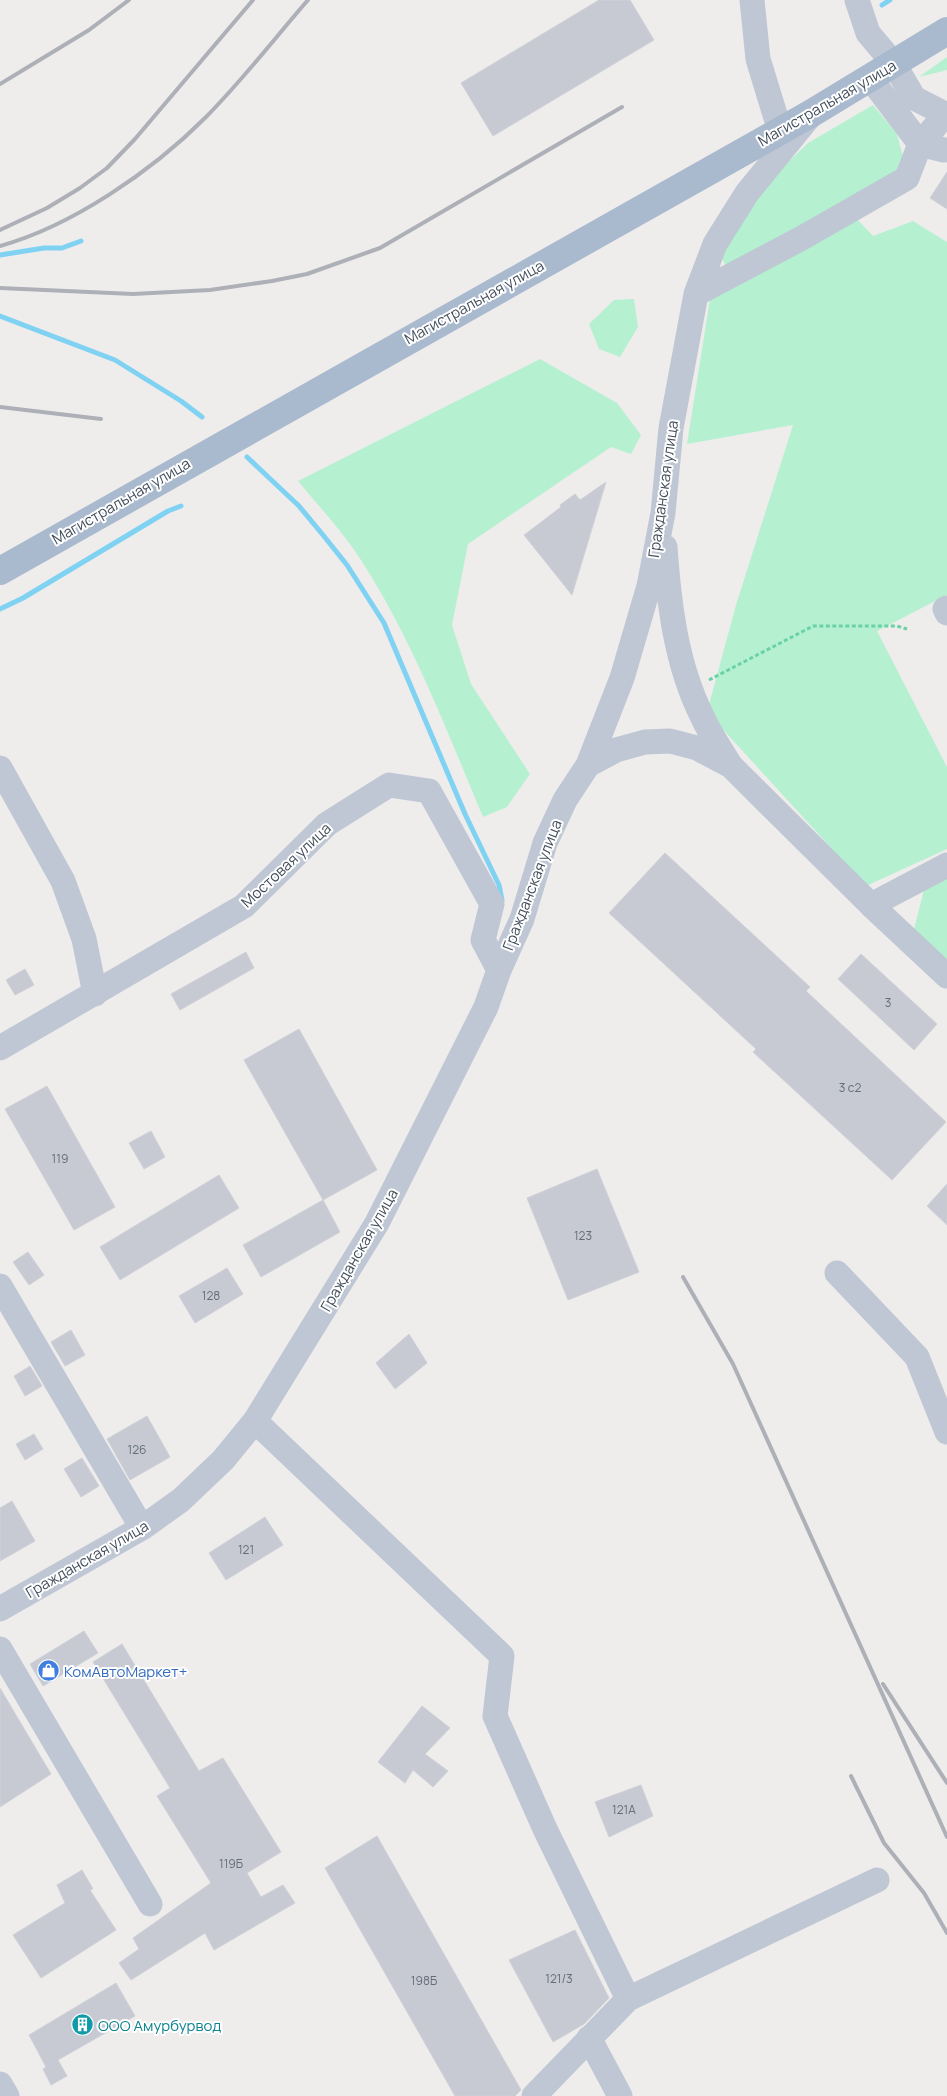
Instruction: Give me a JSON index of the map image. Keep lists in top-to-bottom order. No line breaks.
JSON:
{"streets":{"main road":["Магистральная улица"],"street":["Гражданская улица","Мостовая улица"]},"crossings":[["Магистральная улица","Гражданская улица"],["Гражданская улица","Мостовая улица"]],"places":{"shop":["КомАвтоМаркет+"],"building":["ООО Амурбурвод"]},"house_numbers":["3","3 с2","119","123","128","126","121","121А","119Б","121/3","198Б"]}
